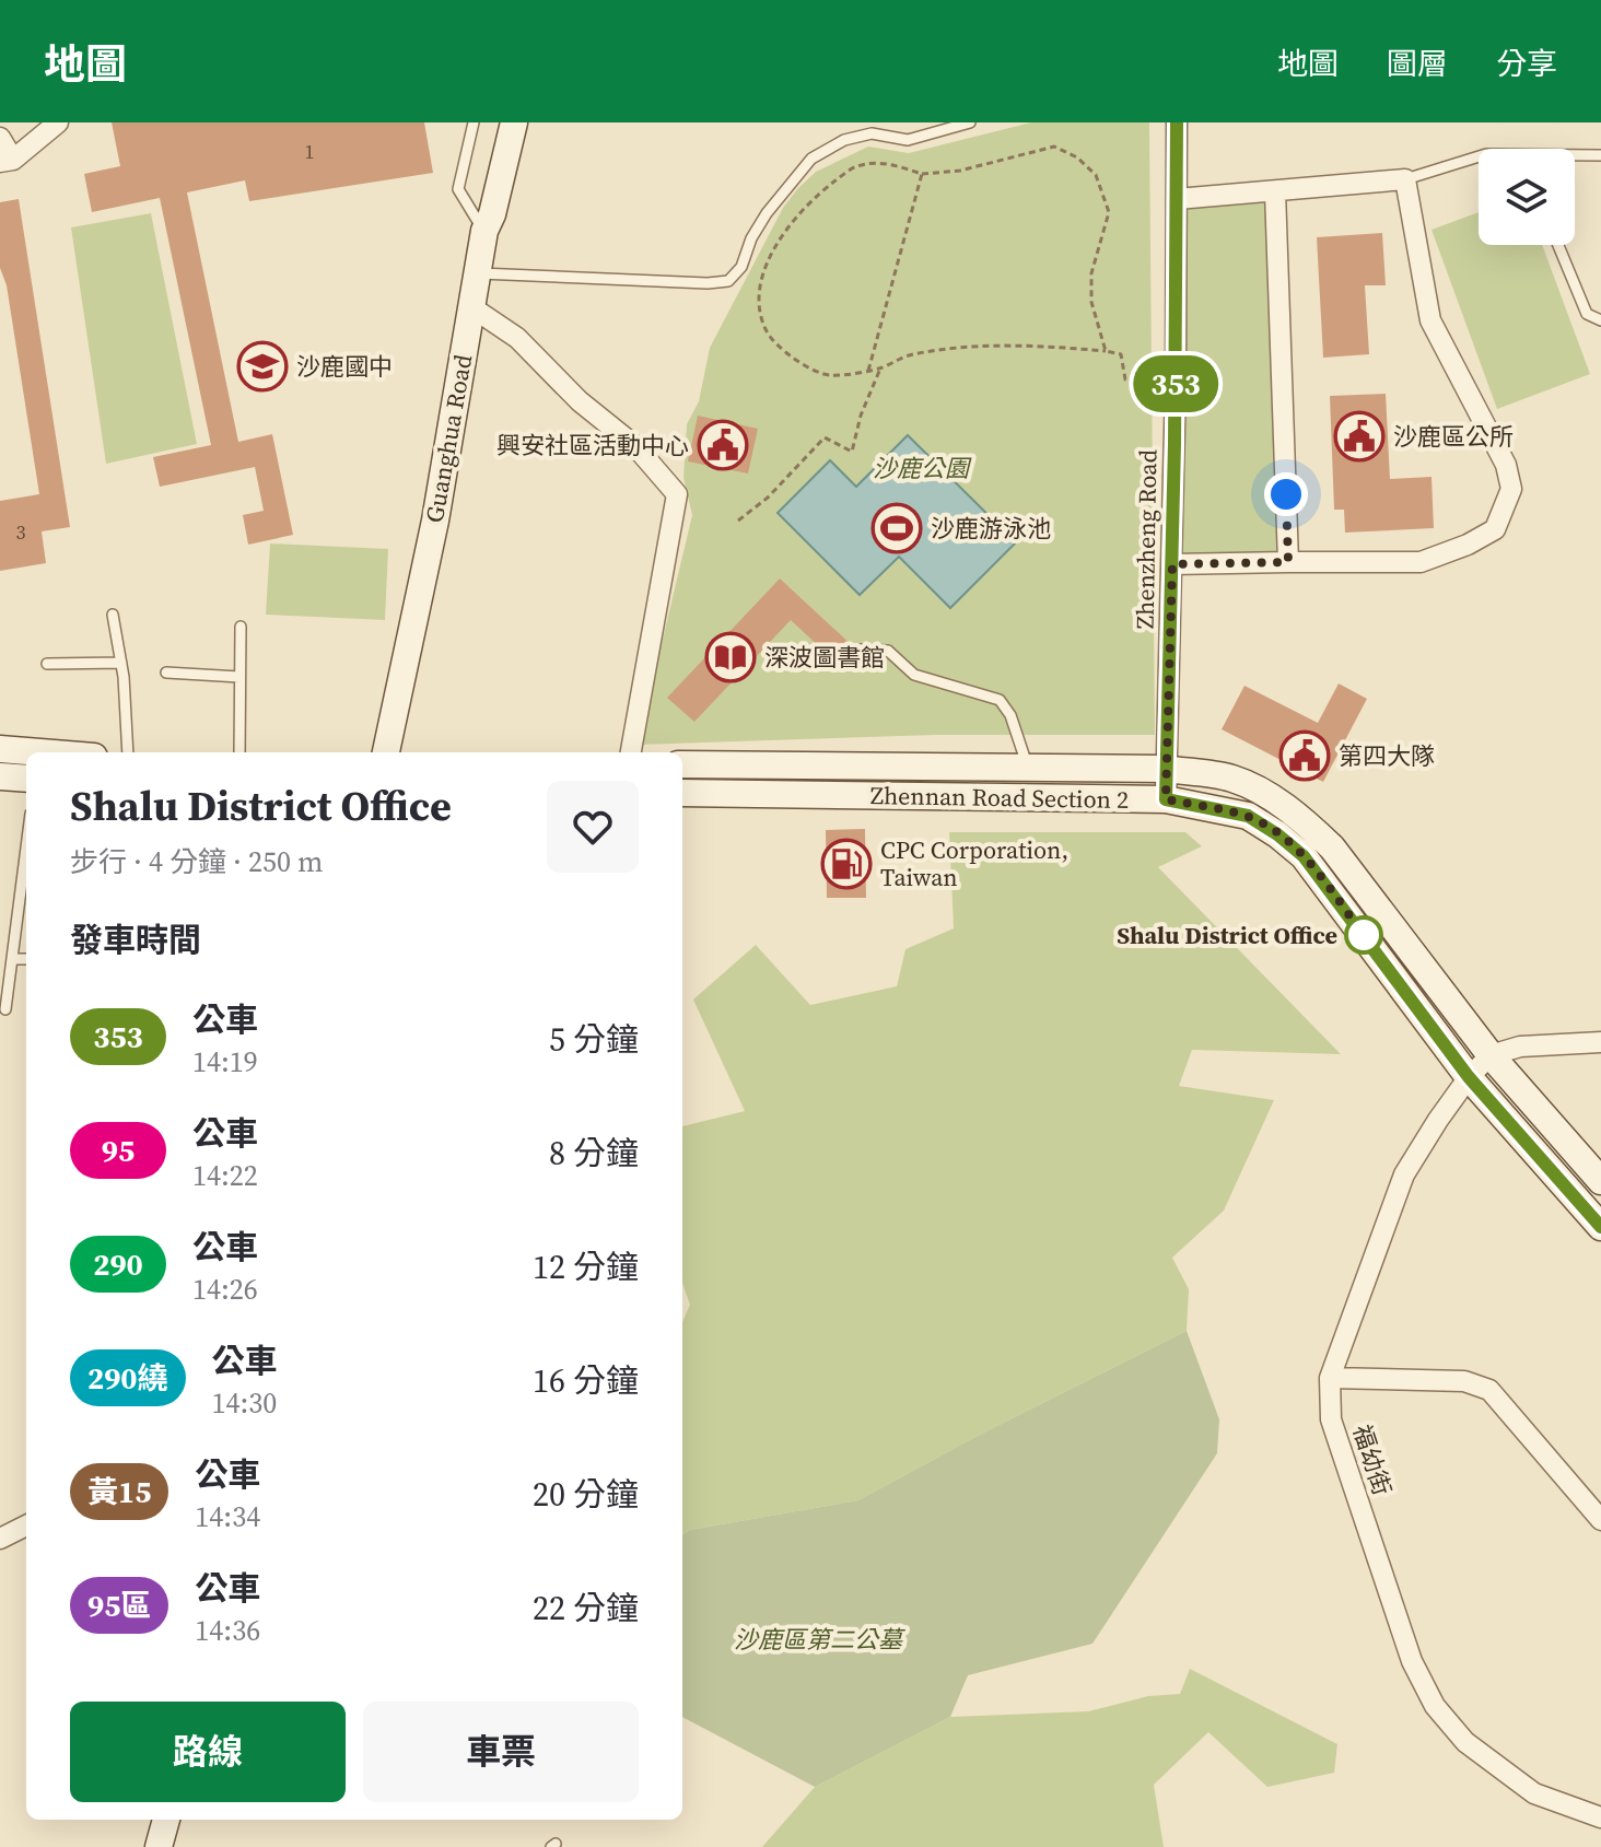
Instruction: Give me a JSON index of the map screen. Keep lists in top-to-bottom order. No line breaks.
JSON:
{"streets":{"street":["Guanghua Road","Zhenzheng Road","Zhennan Road Section 2","福幼街"]},"crossings":[["Zhenzheng Road","Zhennan Road Section 2"],["Zhennan Road Section 2","福幼街"]],"parks":["沙鹿公園","沙鹿區第二公墓"],"places":{"school or university":["沙鹿國中"],"public building":["沙鹿區公所","興安社區活動中心","第四大隊"],"sports":["沙鹿游泳池"],"library":["深波圖書館"],"fuel station":["CPC Corporation, Taiwan"],"other":["Shalu District Office"]},"lines":["bus line 353"],"house_numbers":["1","3"],"page":{"header":"地圖","nav":["地圖","圖層","分享"],"on_map":"353","heading":[["Shalu District Office","步行 · 4 分鐘 · 250 m"],"發車時間"],"list":[{"mark":"353","name":"公車","note":"14:19","value":"5 分鐘"},{"mark":"95","name":"公車","note":"14:22","value":"8 分鐘"},{"mark":"290","name":"公車","note":"14:26","value":"12 分鐘"},{"mark":"290繞","name":"公車","note":"14:30","value":"16 分鐘"},{"mark":"黃15","name":"公車","note":"14:34","value":"20 分鐘"},{"mark":"95區","name":"公車","note":"14:36","value":"22 分鐘"}],"buttons":["路線","車票"]}}
